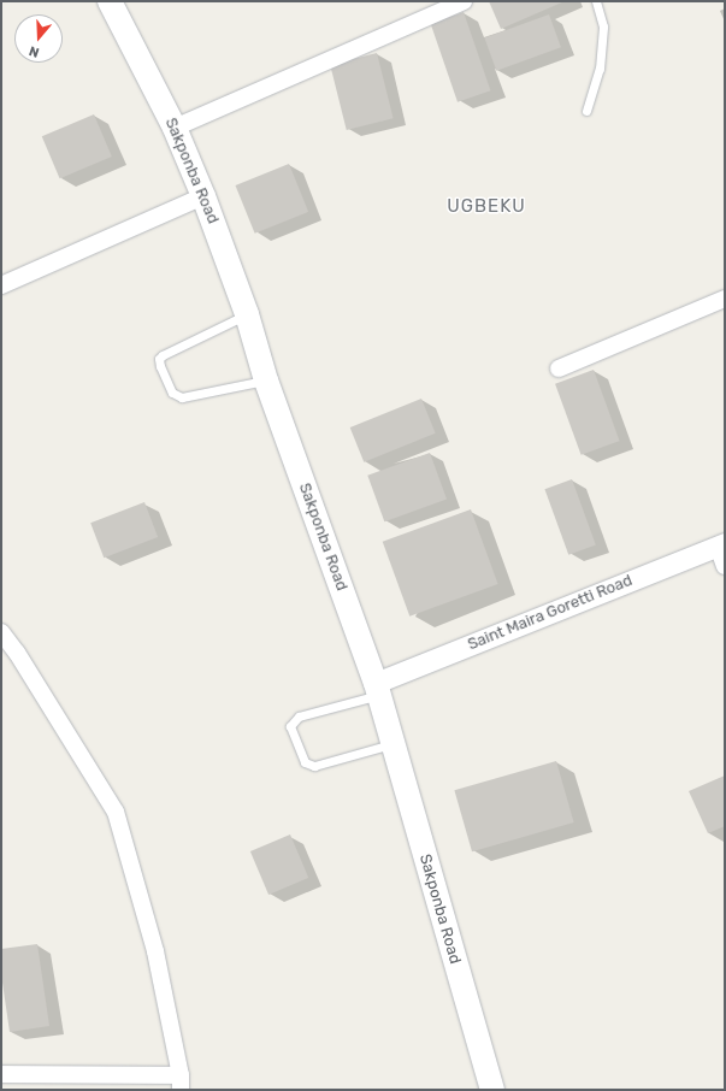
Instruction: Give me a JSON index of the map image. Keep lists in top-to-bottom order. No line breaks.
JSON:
{"streets":{"main road":["Sakponba Road"],"street":["Saint Maira Goretti Road"]},"crossings":[["Sakponba Road","Saint Maira Goretti Road"]],"districts":["UGBEKU"],"north":"bottom"}
